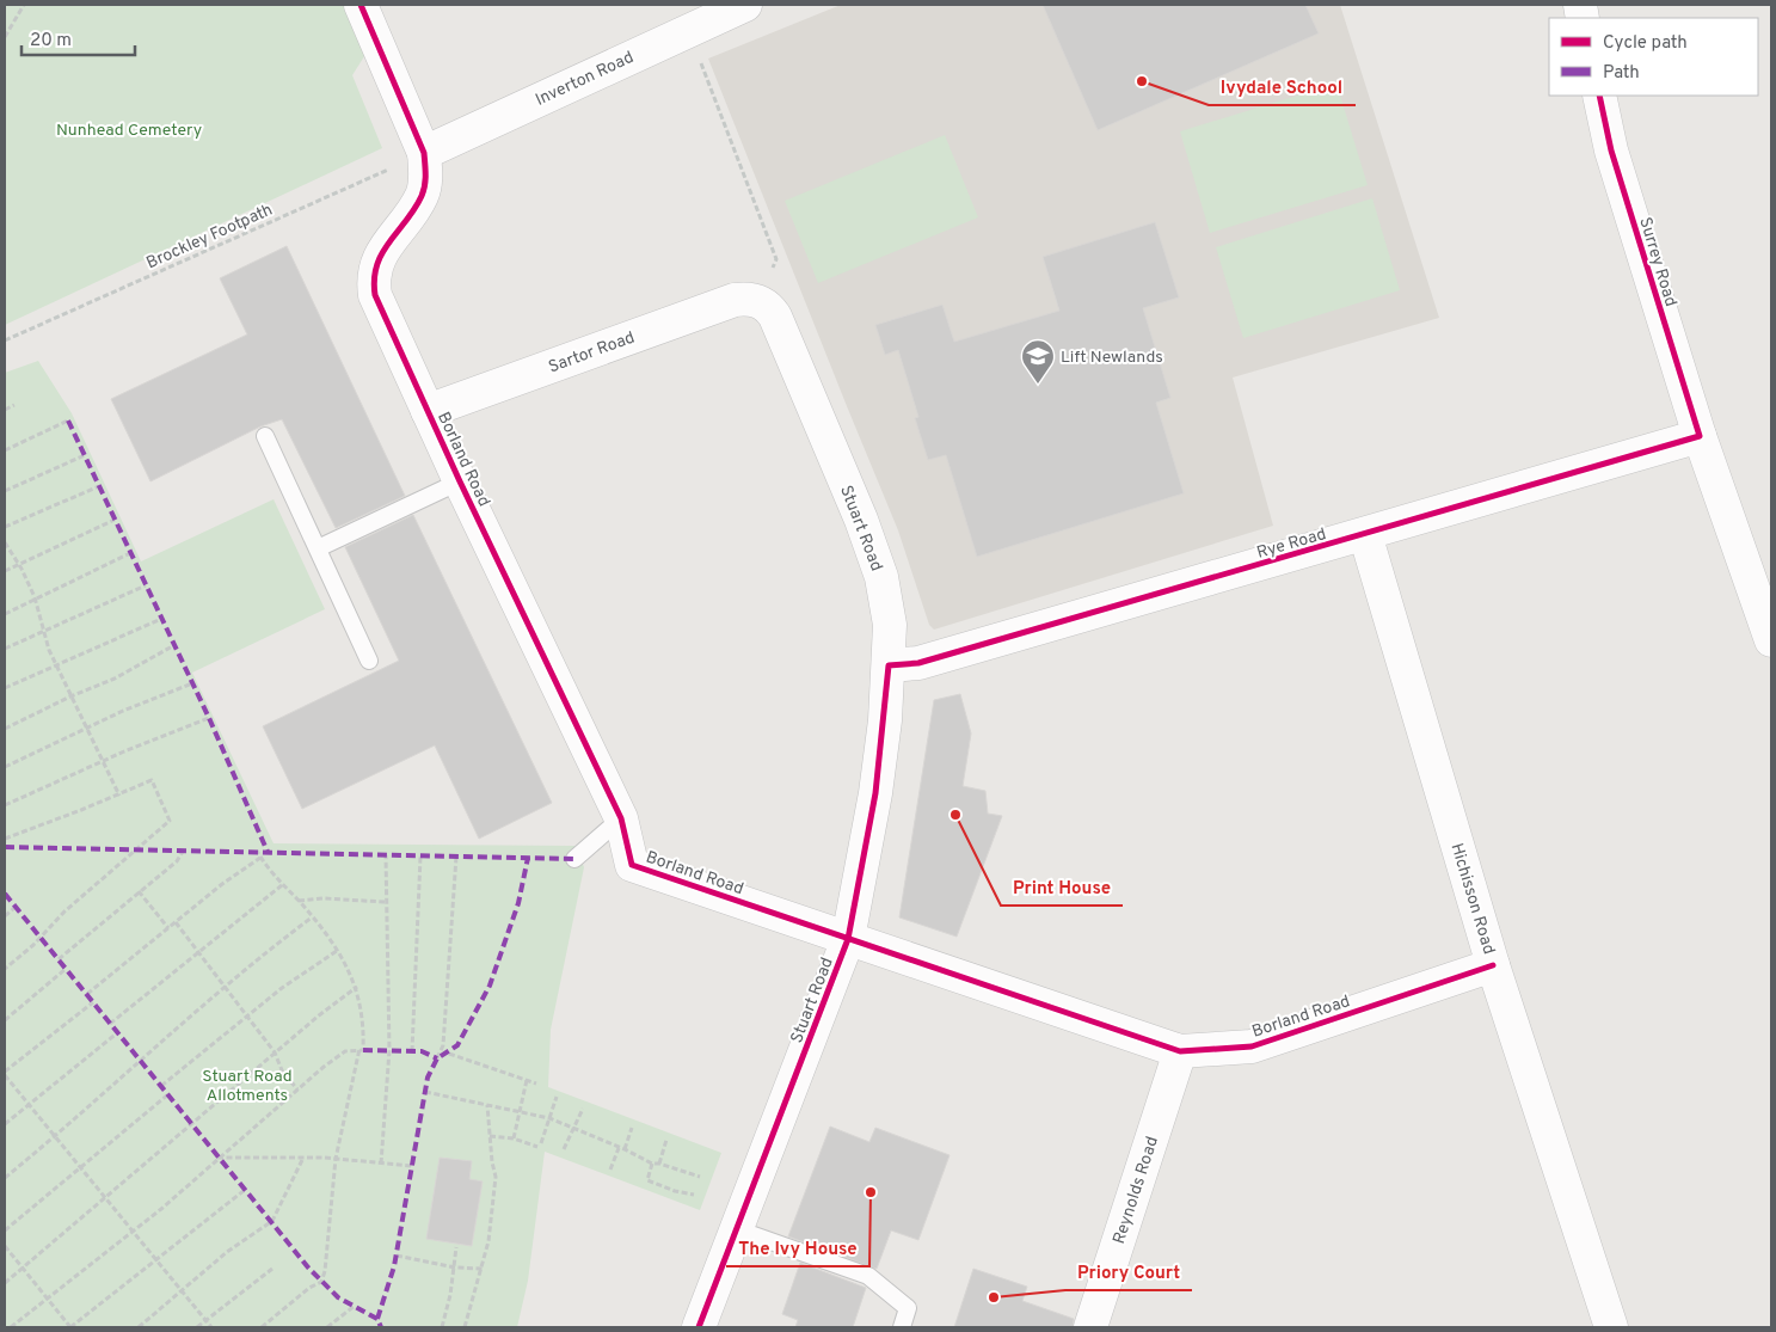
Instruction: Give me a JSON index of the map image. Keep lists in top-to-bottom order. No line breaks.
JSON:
{"streets":{"street":["Inverton Road","Surrey Road","Sartor Road","Borland Road","Stuart Road","Rye Road","Hichisson Road","Reynolds Road"],"path":["Brockley Footpath"]},"crossings":[["Inverton Road","Brockley Footpath"],["Inverton Road","Borland Road"],["Brockley Footpath","Borland Road"],["Surrey Road","Rye Road"],["Sartor Road","Borland Road"],["Sartor Road","Stuart Road"],["Borland Road","Stuart Road"],["Borland Road","Hichisson Road"],["Borland Road","Reynolds Road"],["Stuart Road","Rye Road"],["Rye Road","Hichisson Road"]],"parks":["Nunhead Cemetery","Stuart Road Allotments"],"places":{"other":["Ivydale School","Print House","The Ivy House","Priory Court"],"school or university":["Lift Newlands"]},"legend":["Cycle path","Path"],"scale_bar":"20 m"}
